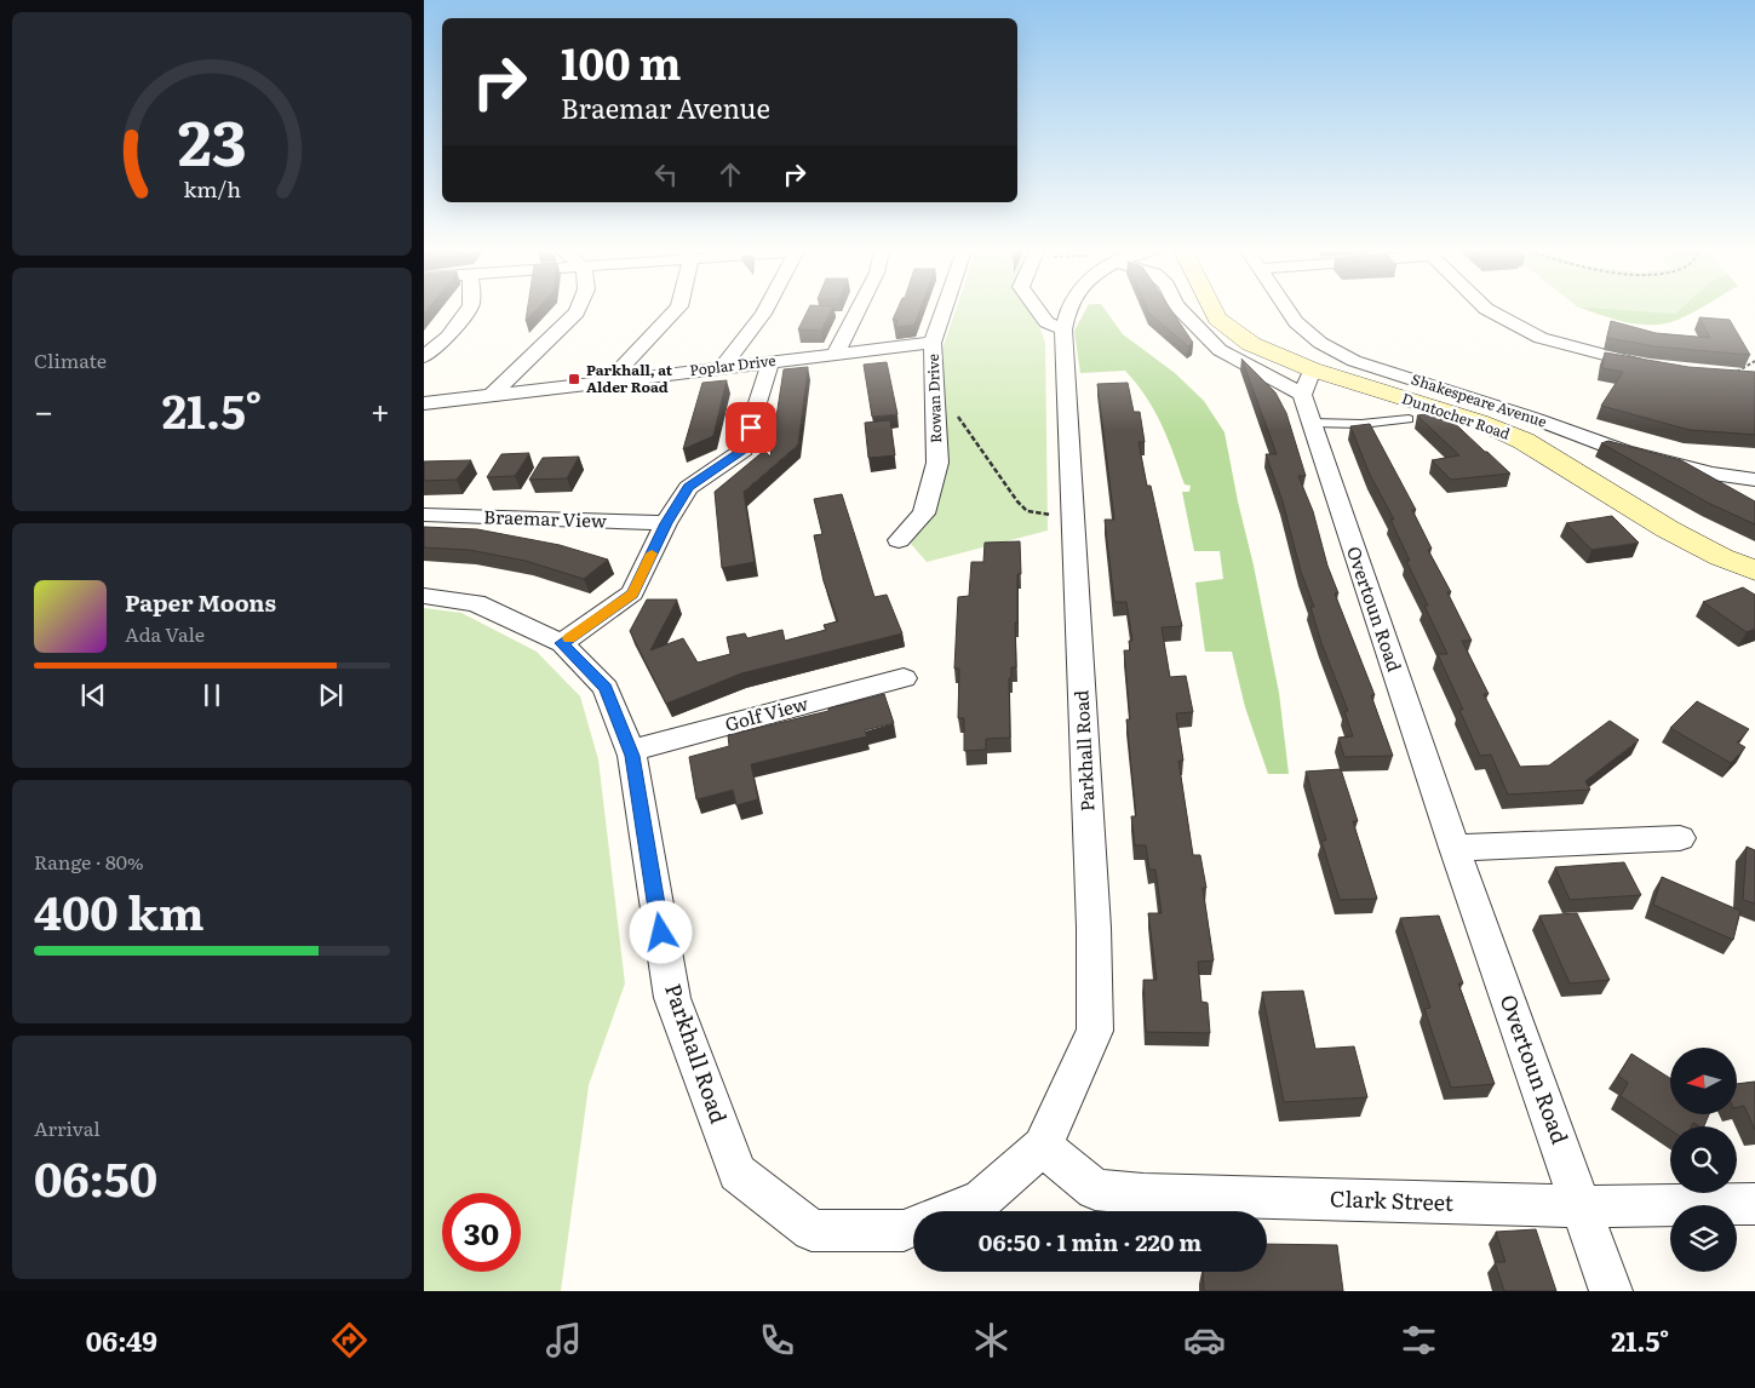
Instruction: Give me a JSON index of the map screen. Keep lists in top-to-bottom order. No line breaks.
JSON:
{"streets":{"main road":["Duntocher Road"],"street":["Poplar Drive","Rowan Drive","Shakespeare Avenue","Braemar View","Overtoun Road","Golf View","Parkhall Road","Clark Street"]},"crossings":[["Poplar Drive","Rowan Drive"],["Duntocher Road","Overtoun Road"],["Overtoun Road","Clark Street"],["Golf View","Parkhall Road"],["Parkhall Road","Clark Street"]],"places":{"transit":["Parkhall, at Alder Road"]},"north":"left","page":{"turn":["100 m","Braemar Avenue"],"tile":["Climate",["Range · 80%","400 km"],["Arrival","06:50"]],"heat":["−","21.5°","+"],"song":["Paper Moons","Ada Vale"],"limit":"30","trip":"06:50 · 1 min · 220 m","tabs":["06:49","21.5°"],"gauge":["23","km/h"]}}
